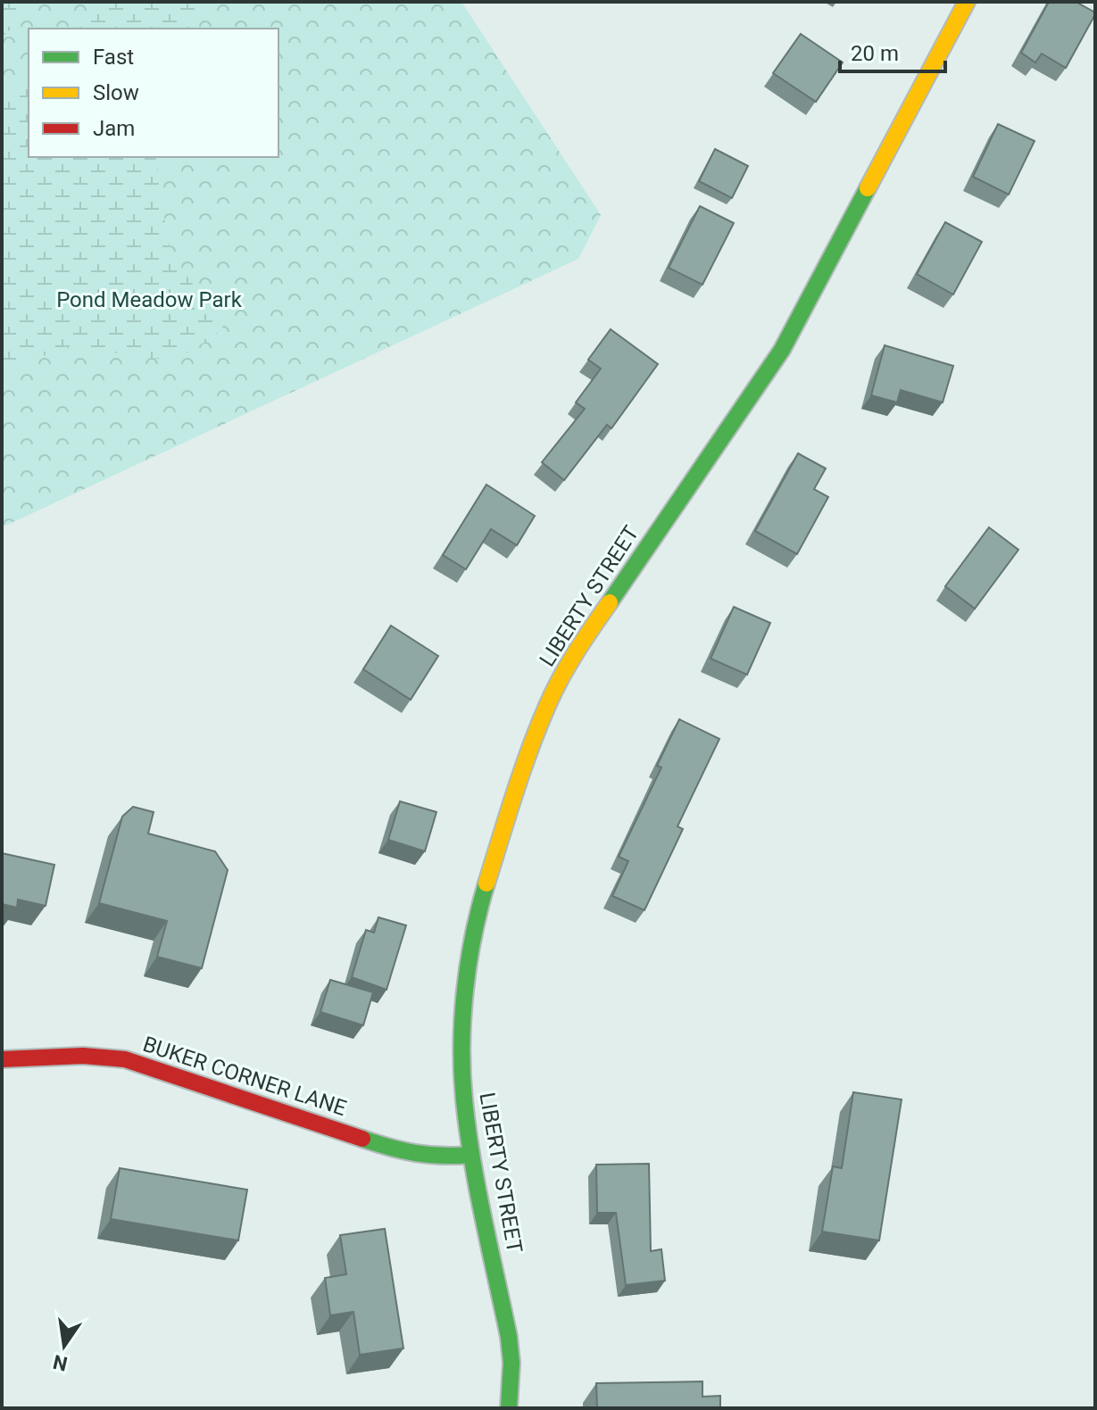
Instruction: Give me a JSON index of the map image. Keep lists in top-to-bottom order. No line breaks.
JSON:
{"streets":{"main road":["LIBERTY STREET","BUKER CORNER LANE"]},"crossings":[["LIBERTY STREET","BUKER CORNER LANE"]],"parks":["Pond Meadow Park"],"legend":["Fast","Slow","Jam"],"scale_bar":"20 m","north":"bottom"}
